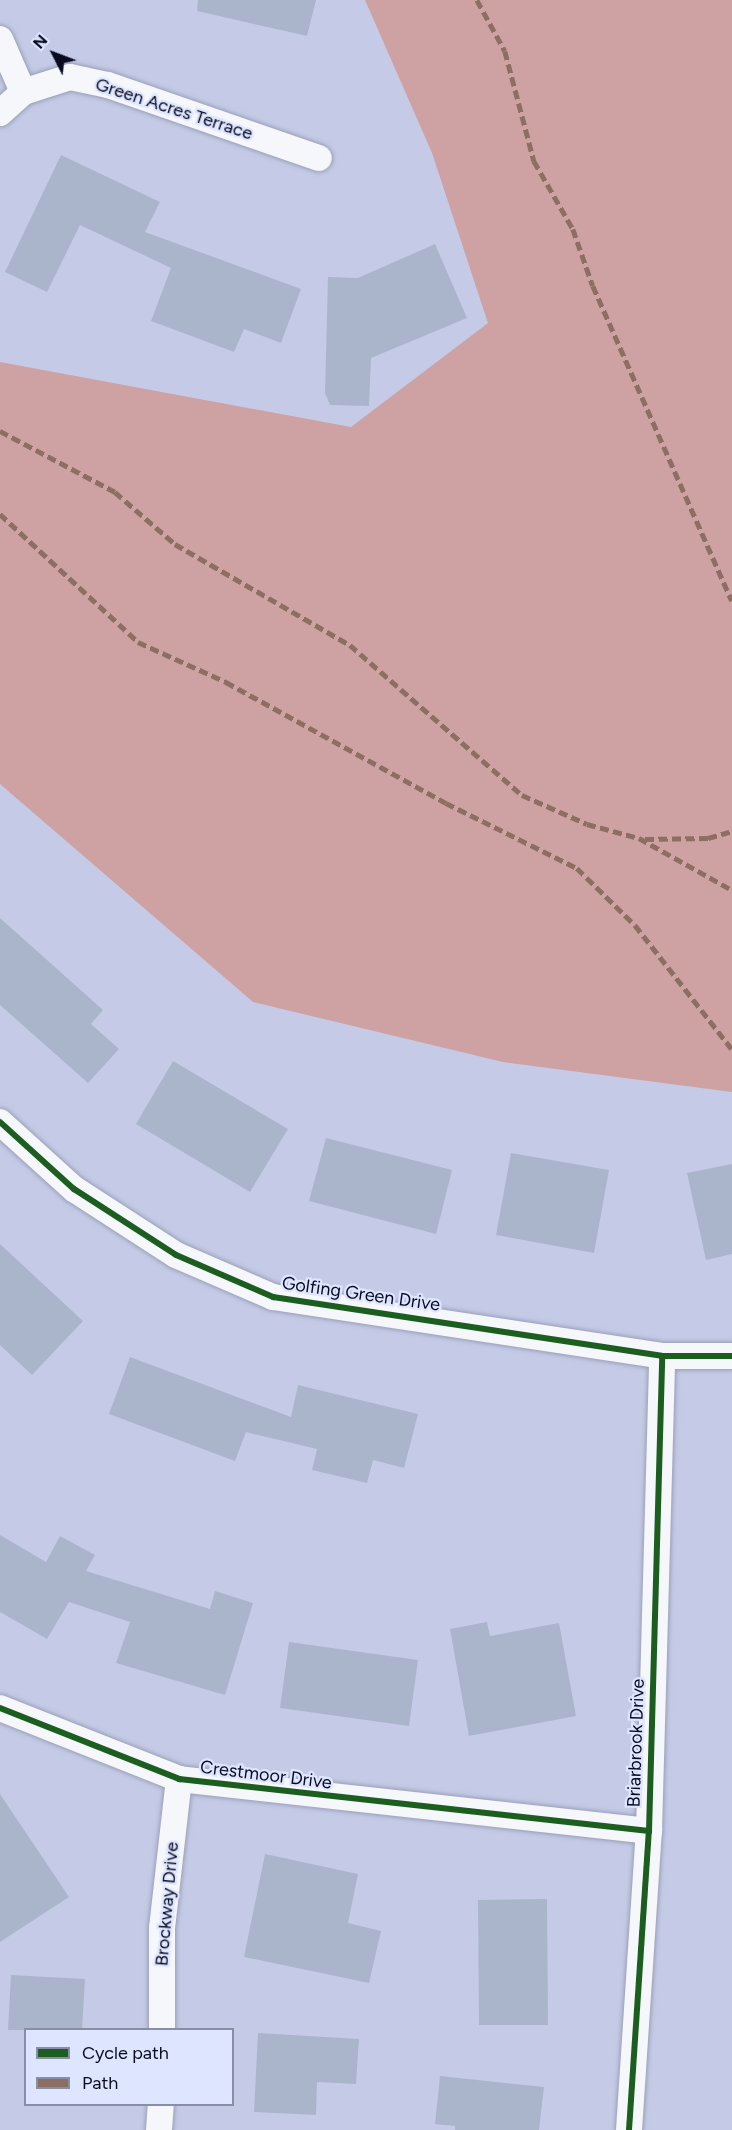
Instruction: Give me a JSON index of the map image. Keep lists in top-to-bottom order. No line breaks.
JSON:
{"streets":{"street":["Green Acres Terrace","Golfing Green Drive","Briarbrook Drive","Crestmoor Drive","Brockway Drive"]},"crossings":[["Golfing Green Drive","Briarbrook Drive"],["Briarbrook Drive","Crestmoor Drive"],["Crestmoor Drive","Brockway Drive"]],"legend":["Cycle path","Path"],"north":"top left"}
